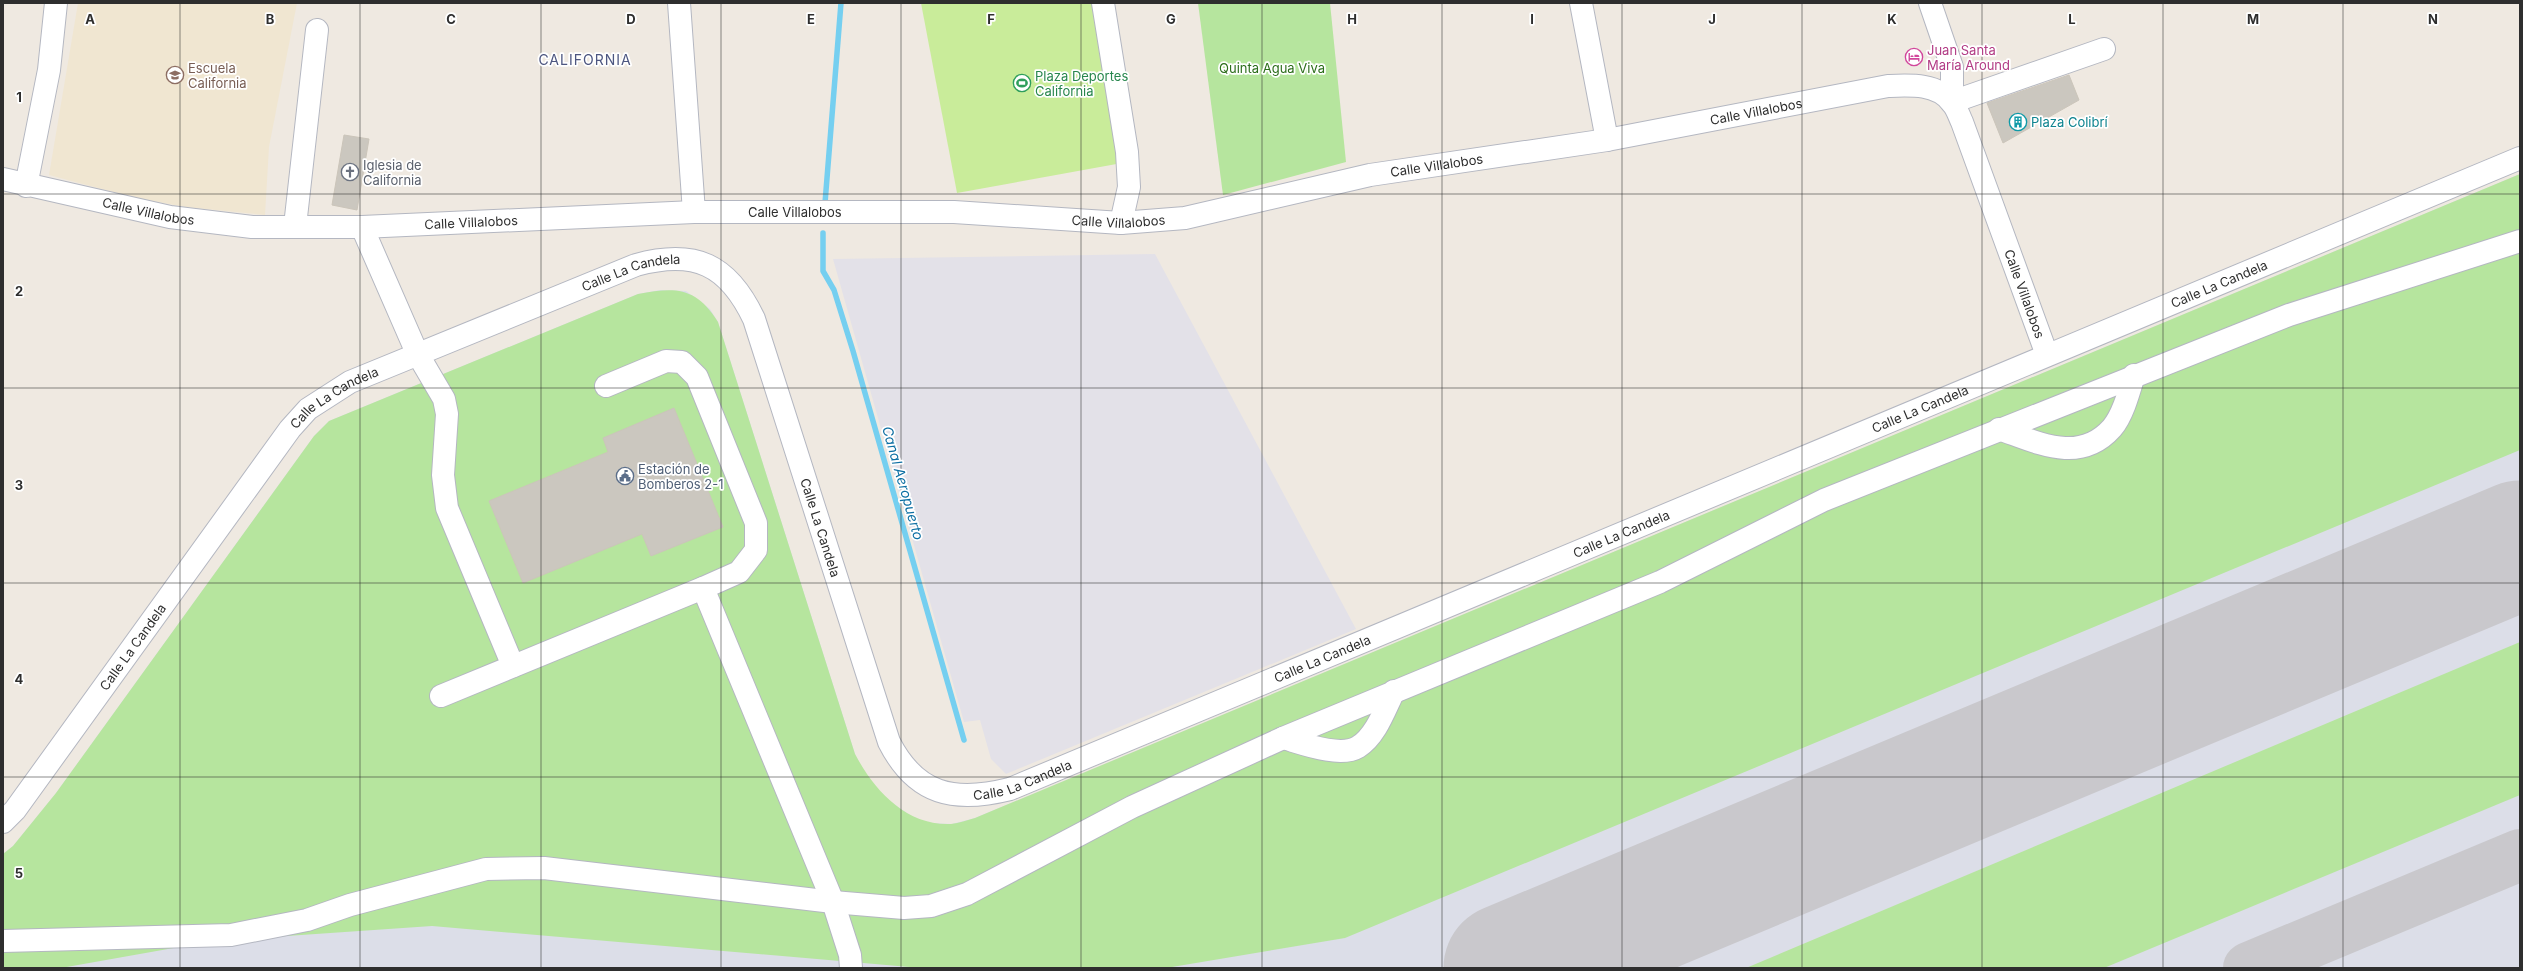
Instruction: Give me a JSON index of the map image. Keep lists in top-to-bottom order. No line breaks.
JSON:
{"streets":{"street":["Calle Villalobos","Calle La Candela"]},"crossings":[["Calle Villalobos","Calle La Candela"]],"districts":["CALIFORNIA"],"water":["Canal Aeropuerto"],"parks":["Quinta Agua Viva"],"places":{"hotel":["Juan Santa María Around"],"school or university":["Escuela California"],"sports":["Plaza Deportes California"],"building":["Plaza Colibrí"],"church":["Iglesia de California"],"public building":["Estación de Bomberos 2-1"]},"grid":{"columns":["A","B","C","D","E","F","G","H","I","J","K","L","M","N"],"rows":["1","2","3","4","5"]}}
